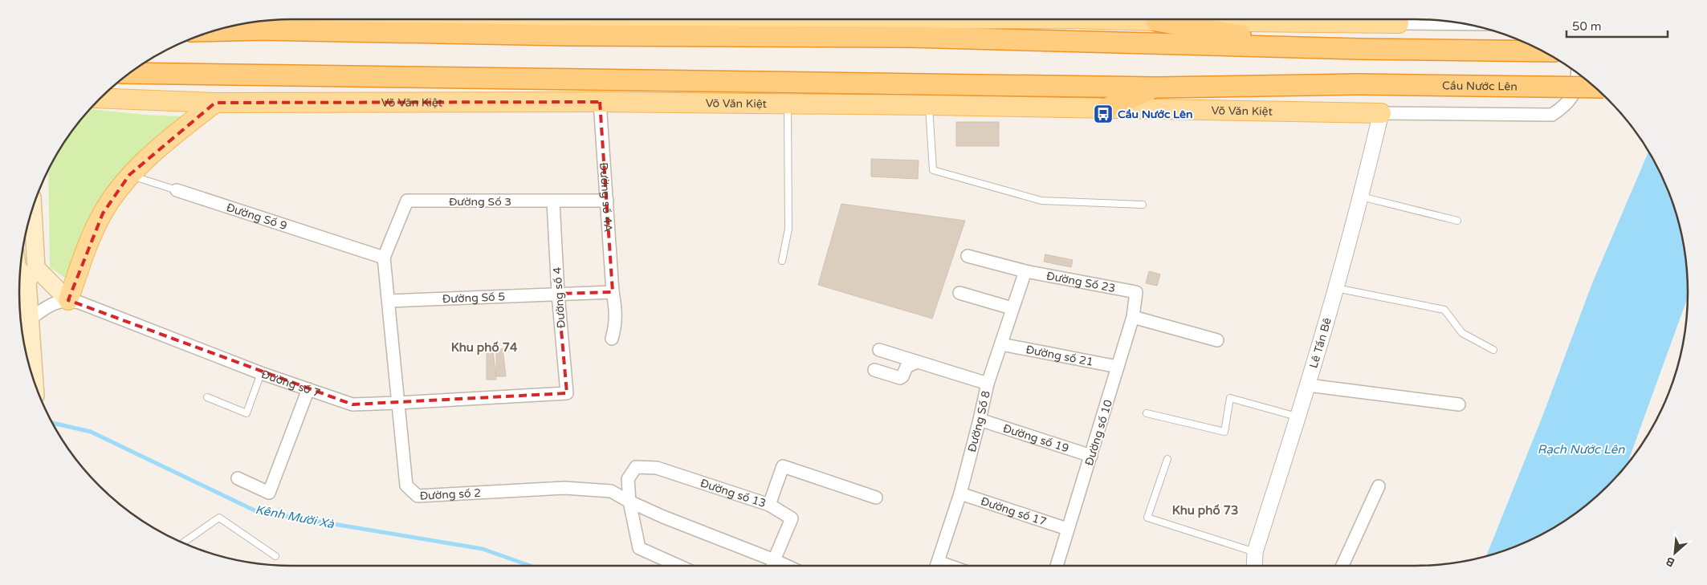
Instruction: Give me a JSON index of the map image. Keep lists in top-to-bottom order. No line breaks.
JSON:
{"streets":{"highway":["Cầu Nước Lên","Võ Văn Kiệt"],"street":["Đường số 4A","Đường Số 3","Đường Số 9","Đường Số 23","Đường Số 5","Đường số 4","Lê Tấn Bê","Đường số 21","Đường số 7","Đường Số 8","Đường số 10","Đường số 19","Đường số 2","Đường số 13","Đường số 17"]},"crossings":[["Cầu Nước Lên","Võ Văn Kiệt"],["Võ Văn Kiệt","Đường số 4A"],["Võ Văn Kiệt","Lê Tấn Bê"],["Đường số 4A","Đường Số 3"],["Đường số 4A","Đường Số 5"],["Đường Số 3","Đường số 4"],["Đường Số 3","Đường số 2"],["Đường Số 9","Đường số 2"],["Đường Số 23","Đường Số 8"],["Đường Số 23","Đường số 10"],["Đường Số 5","Đường số 4"],["Đường Số 5","Đường số 2"],["Đường số 4","Đường số 7"],["Đường số 21","Đường Số 8"],["Đường số 21","Đường số 10"],["Đường số 7","Đường số 2"],["Đường Số 8","Đường số 19"],["Đường Số 8","Đường số 17"],["Đường số 10","Đường số 19"],["Đường số 10","Đường số 17"],["Đường số 2","Đường số 13"]],"districts":["Khu phố 74","Khu phố 73"],"water":["Rạch Nước Lên","Kênh Mười Xà"],"places":{"bus stop":["Cầu Nước Lên"]},"scale_bar":"50 m","north":"bottom left"}
